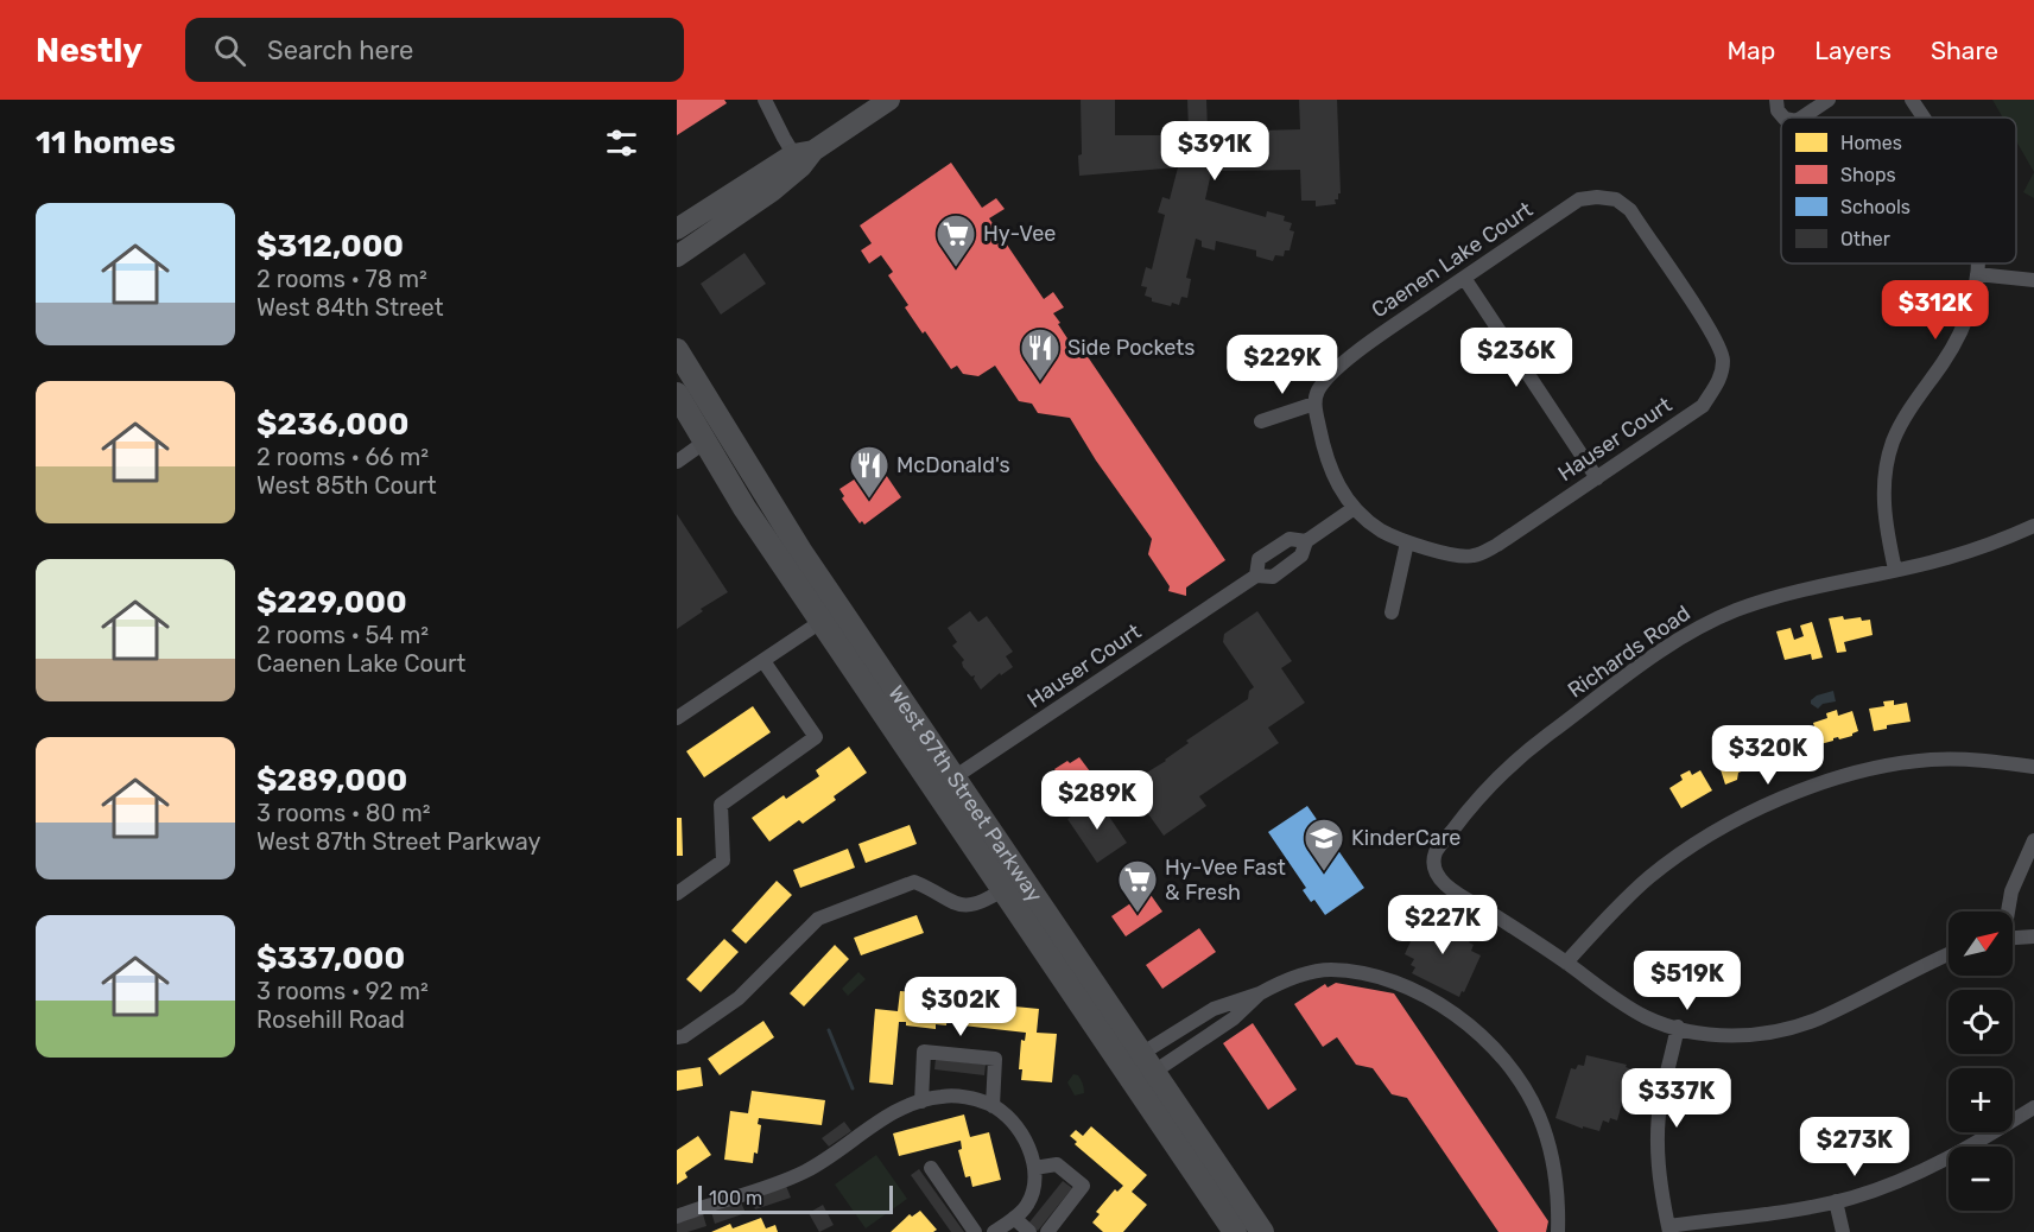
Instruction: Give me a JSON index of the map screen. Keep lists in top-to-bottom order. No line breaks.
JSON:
{"streets":{"main road":["West 87th Street Parkway"],"street":["Caenen Lake Court","Hauser Court","Richards Road"]},"crossings":[["Caenen Lake Court","Hauser Court"],["Hauser Court","West 87th Street Parkway"]],"places":{"supermarket":["Hy-Vee","Hy-Vee Fast & Fresh"],"restaurant":["Side Pockets","McDonald's"],"school or university":["KinderCare"]},"legend":["Homes","Shops","Schools","Other"],"scale_bar":"100 m","north":"top right","page":{"header":"Nestly","search":"Search here","nav":["Map","Layers","Share"],"heading":"11 homes","price":["$391K","$312K","$236K","$229K","$320K","$289K","$227K","$519K","$302K","$337K","$273K"],"list":[{"name":"$312,000","note":"2 rooms · 78 m² · West 84th Street"},{"name":"$236,000","note":"2 rooms · 66 m² · West 85th Court"},{"name":"$229,000","note":"2 rooms · 54 m² · Caenen Lake Court"},{"name":"$289,000","note":"3 rooms · 80 m² · West 87th Street Parkway"},{"name":"$337,000","note":"3 rooms · 92 m² · Rosehill Road"}],"map_buttons":["+","−"],"scale":"100 m"}}
